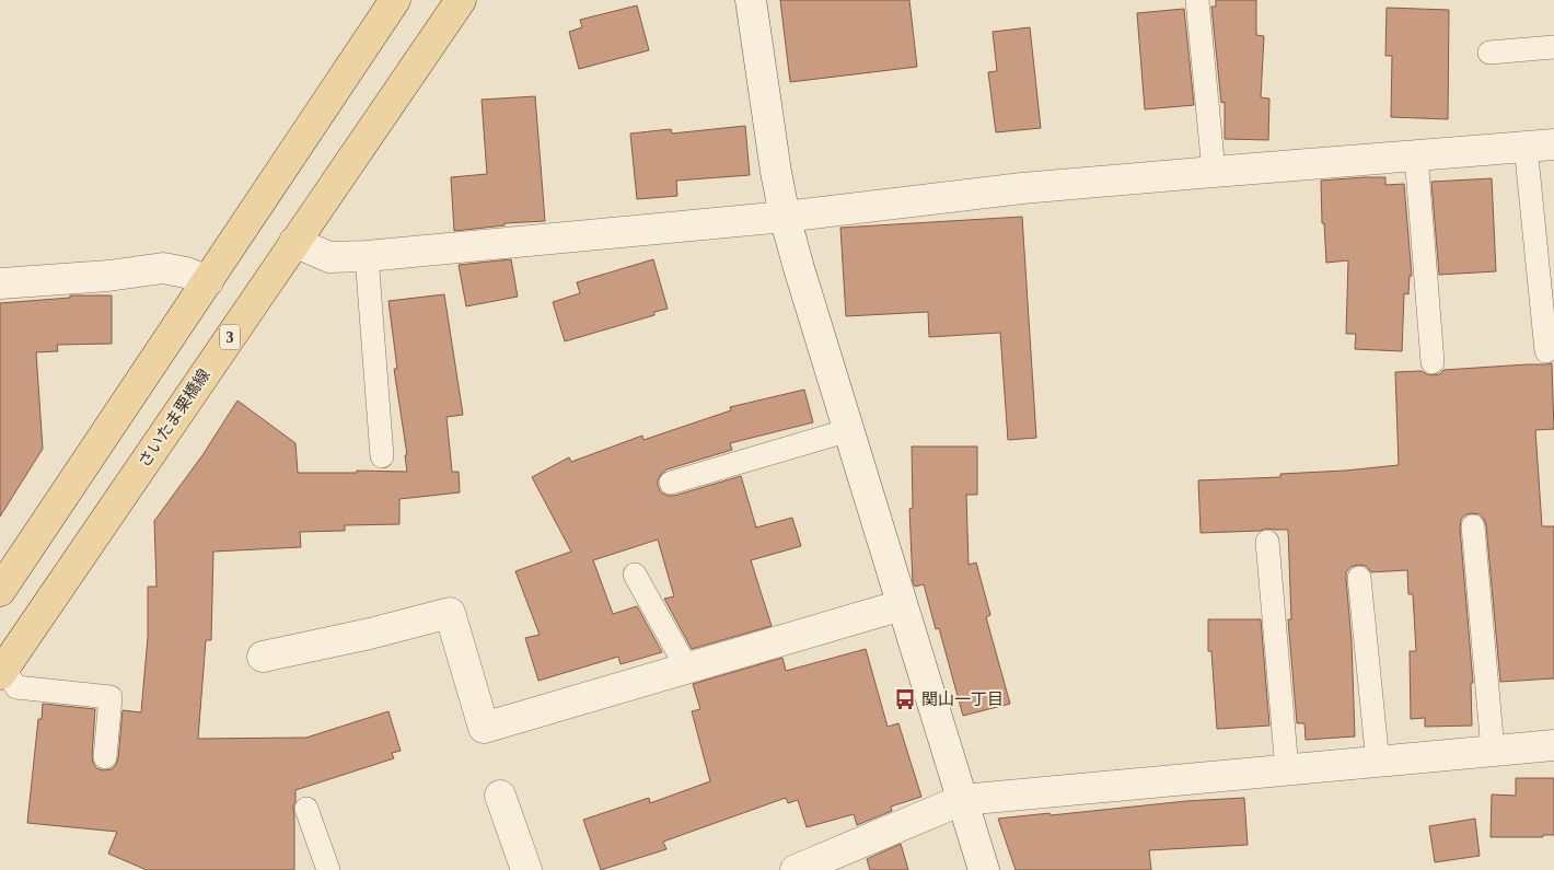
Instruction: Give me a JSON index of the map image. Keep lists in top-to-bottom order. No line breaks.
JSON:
{"streets":{"main road":["3","さいたま栗橋線"]},"places":{"bus stop":["関山一丁目"]}}
